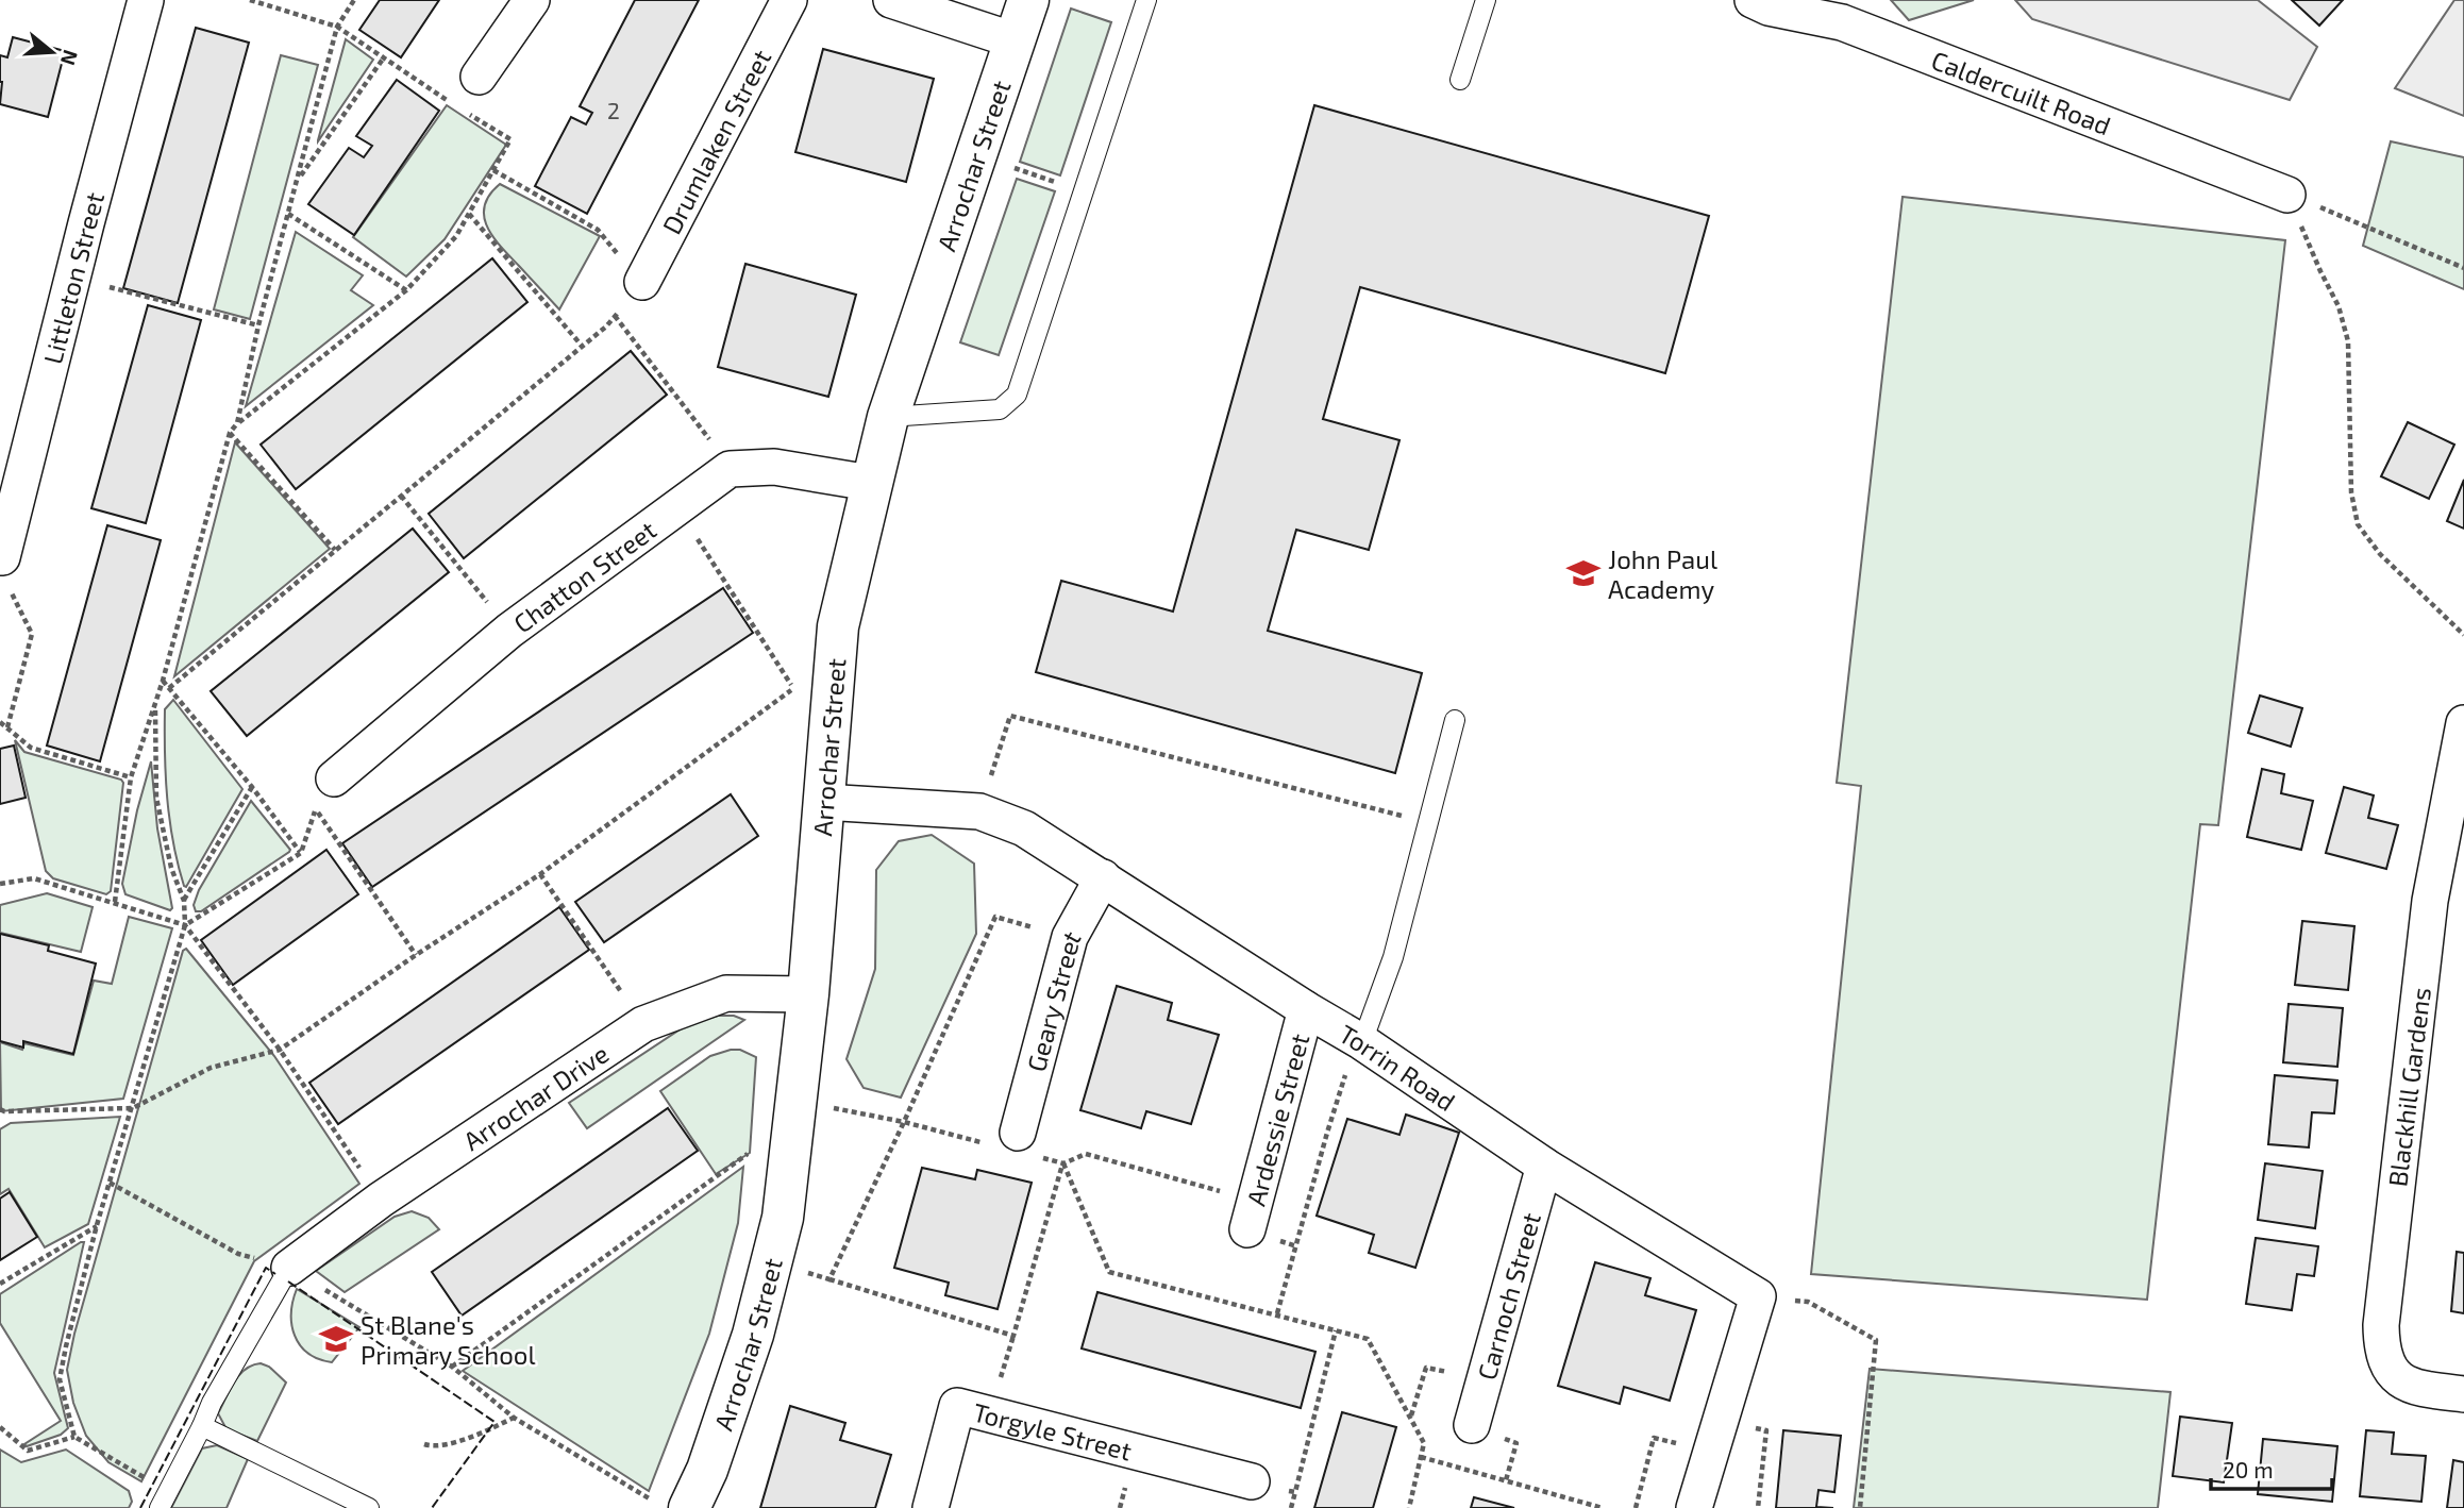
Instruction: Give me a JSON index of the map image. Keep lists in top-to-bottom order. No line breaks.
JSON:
{"streets":{"street":["Caldercuilt Road","Drumlaken Street","Arrochar Street","Littleton Street","Chatton Street","Geary Street","Torrin Road","Blackhill Gardens","Arrochar Drive","Ardessie Street","Carnoch Street","Torgyle Street"]},"crossings":[["Arrochar Street","Torrin Road"],["Arrochar Street","Arrochar Drive"],["Geary Street","Torrin Road"],["Torrin Road","Ardessie Street"],["Torrin Road","Carnoch Street"]],"places":{"school or university":["John Paul Academy","St Blane's Primary School"]},"house_numbers":["2"],"scale_bar":"20 m","north":"right"}
